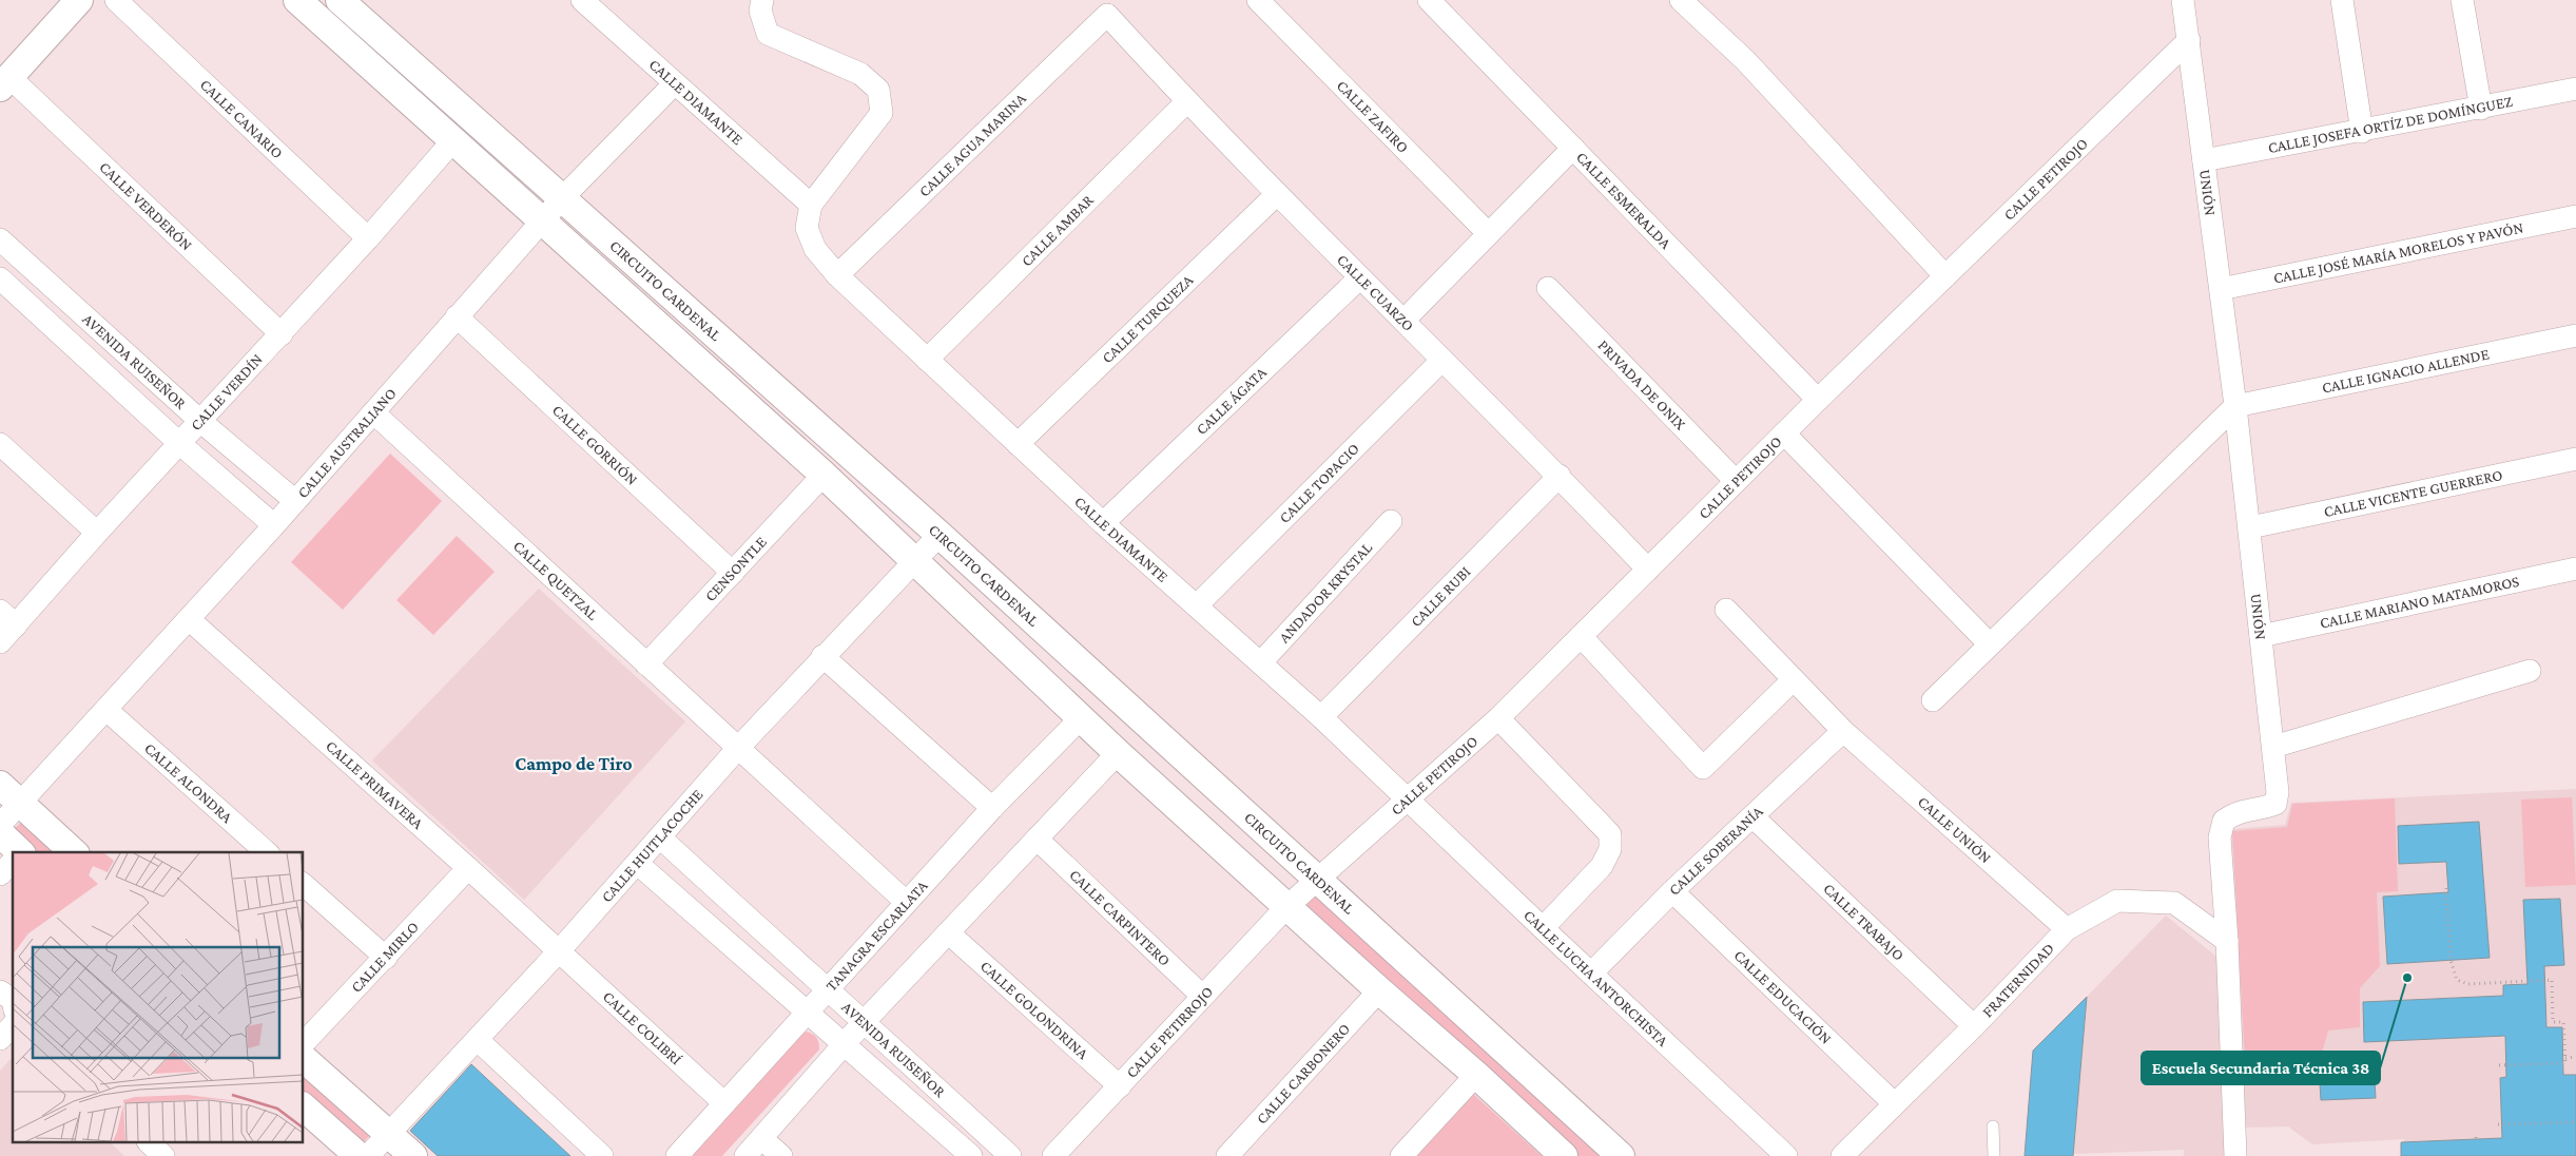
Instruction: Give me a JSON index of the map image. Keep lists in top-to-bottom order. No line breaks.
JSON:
{"streets":{"street":["CALLE DIAMANTE","CALLE ZAFIRO","CALLE CANARIO","CALLE JOSEFA ORTÍZ DE DOMÍNGUEZ","CALLE AGUA MARINA","CALLE PETIROJO","UNIÓN","CALLE ESMERALDA","CALLE VERDERÓN","CALLE AMBAR","CALLE JOSÉ MARÍA MORELOS Y PAVÓN","CIRCUITO CARDENAL","CALLE CUARZO","CALLE TURQUEZA","AVENIDA RUISEÑOR","CALLE IGNACIO ALLENDE","PRIVADA DE ONIX","CALLE VERDÍN","CALLE ÁGATA","CALLE AUSTRALIANO","CALLE GORRIÓN","CALLE TOPACIO","CALLE VICENTE GUERRERO","CENSONTLE","CALLE QUETZAL","ANDADOR KRYSTAL","CALLE RUBI","CALLE MARIANO MATAMOROS","CALLE ALONDRA","CALLE PRIMAVERA","CALLE UNIÓN","CALLE HUITLACOCHE","CALLE SOBERANÍA","CALLE CARPINTERO","CALLE TRABAJO","TANAGRA ESCARLATA","CALLE MIRLO","CALLE LUCHA ANTORCHISTA","FRATERNIDAD","CALLE EDUCACIÓN","CALLE GOLONDRINA","CALLE COLIBRÍ","CALLE PETIRROJO","CALLE CARBONERO"]},"crossings":[["CALLE DIAMANTE","CALLE AGUA MARINA"],["CALLE DIAMANTE","CALLE PETIROJO"],["CALLE DIAMANTE","CALLE AMBAR"],["CALLE DIAMANTE","CALLE TURQUEZA"],["CALLE DIAMANTE","CALLE ÁGATA"],["CALLE DIAMANTE","CALLE AUSTRALIANO"],["CALLE DIAMANTE","CALLE TOPACIO"],["CALLE DIAMANTE","ANDADOR KRYSTAL"],["CALLE DIAMANTE","CALLE RUBI"],["CALLE DIAMANTE","CALLE LUCHA ANTORCHISTA"],["CALLE CANARIO","CALLE VERDÍN"],["CALLE JOSEFA ORTÍZ DE DOMÍNGUEZ","UNIÓN"],["CALLE AGUA MARINA","CALLE CUARZO"],["CALLE PETIROJO","UNIÓN"],["CALLE PETIROJO","CALLE ESMERALDA"],["CALLE PETIROJO","CIRCUITO CARDENAL"],["CALLE PETIROJO","CALLE CUARZO"],["CALLE PETIROJO","PRIVADA DE ONIX"],["CALLE PETIROJO","CALLE LUCHA ANTORCHISTA"],["CALLE PETIROJO","CALLE PETIRROJO"],["UNIÓN","CALLE JOSÉ MARÍA MORELOS Y PAVÓN"],["UNIÓN","CALLE IGNACIO ALLENDE"],["UNIÓN","CALLE VICENTE GUERRERO"],["UNIÓN","CALLE MARIANO MATAMOROS"],["UNIÓN","FRATERNIDAD"],["CALLE VERDERÓN","CALLE VERDÍN"],["CALLE AMBAR","CALLE CUARZO"],["CIRCUITO CARDENAL","CALLE VERDÍN"],["CIRCUITO CARDENAL","CALLE AUSTRALIANO"],["CIRCUITO CARDENAL","CENSONTLE"],["CIRCUITO CARDENAL","CALLE HUITLACOCHE"],["CIRCUITO CARDENAL","TANAGRA ESCARLATA"],["CIRCUITO CARDENAL","CALLE PETIRROJO"],["CIRCUITO CARDENAL","CALLE CARBONERO"],["CALLE CUARZO","CALLE TURQUEZA"],["CALLE CUARZO","CALLE ÁGATA"],["CALLE CUARZO","CALLE TOPACIO"],["CALLE CUARZO","CALLE RUBI"],["AVENIDA RUISEÑOR","CALLE VERDÍN"],["AVENIDA RUISEÑOR","CALLE AUSTRALIANO"],["AVENIDA RUISEÑOR","CALLE HUITLACOCHE"],["AVENIDA RUISEÑOR","TANAGRA ESCARLATA"],["CALLE AUSTRALIANO","CALLE GORRIÓN"],["CALLE AUSTRALIANO","CALLE QUETZAL"],["CALLE AUSTRALIANO","CALLE ALONDRA"],["CALLE AUSTRALIANO","CALLE PRIMAVERA"],["CALLE GORRIÓN","CENSONTLE"],["CENSONTLE","CALLE QUETZAL"],["CALLE QUETZAL","CALLE HUITLACOCHE"],["CALLE PRIMAVERA","CALLE HUITLACOCHE"],["CALLE PRIMAVERA","CALLE MIRLO"],["CALLE PRIMAVERA","CALLE COLIBRÍ"],["CALLE UNIÓN","CALLE SOBERANÍA"],["CALLE UNIÓN","FRATERNIDAD"],["CALLE HUITLACOCHE","CALLE COLIBRÍ"],["CALLE SOBERANÍA","CALLE TRABAJO"],["CALLE SOBERANÍA","CALLE LUCHA ANTORCHISTA"],["CALLE SOBERANÍA","CALLE EDUCACIÓN"],["CALLE CARPINTERO","CALLE PETIRROJO"],["CALLE TRABAJO","FRATERNIDAD"],["TANAGRA ESCARLATA","CALLE COLIBRÍ"],["FRATERNIDAD","CALLE EDUCACIÓN"],["CALLE GOLONDRINA","CALLE PETIRROJO"]],"districts":["Campo de Tiro"],"places":["Escuela Secundaria Técnica 38"]}
